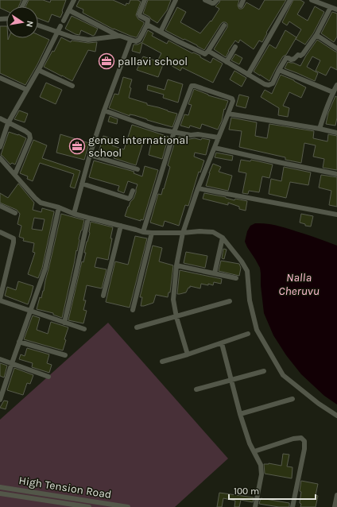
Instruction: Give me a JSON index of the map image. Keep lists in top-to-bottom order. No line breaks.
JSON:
{"streets":{"street":["High Tension Road"]},"water":["Nalla Cheruvu"],"places":{"office":["pallavi school","genus international school"]},"scale_bar":"100 m","north":"right"}
